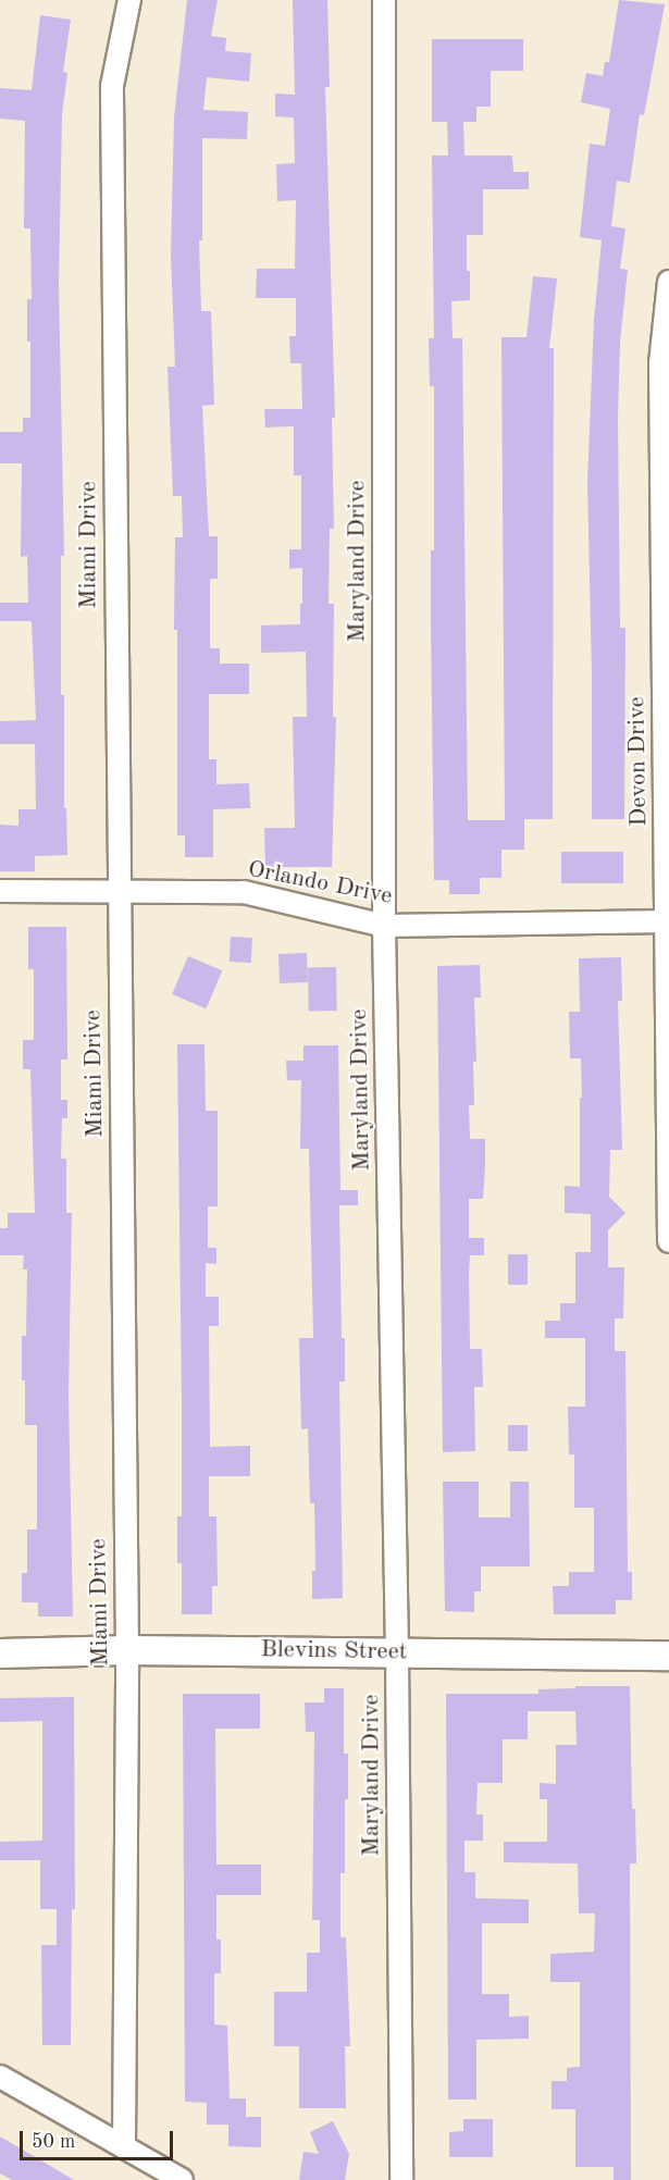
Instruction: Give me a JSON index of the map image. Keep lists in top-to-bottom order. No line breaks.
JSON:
{"streets":{"street":["Miami Drive","Maryland Drive","Devon Drive","Orlando Drive","Blevins Street"]},"crossings":[["Miami Drive","Orlando Drive"],["Miami Drive","Blevins Street"],["Maryland Drive","Orlando Drive"],["Maryland Drive","Blevins Street"],["Devon Drive","Orlando Drive"]],"scale_bar":"50 m"}
